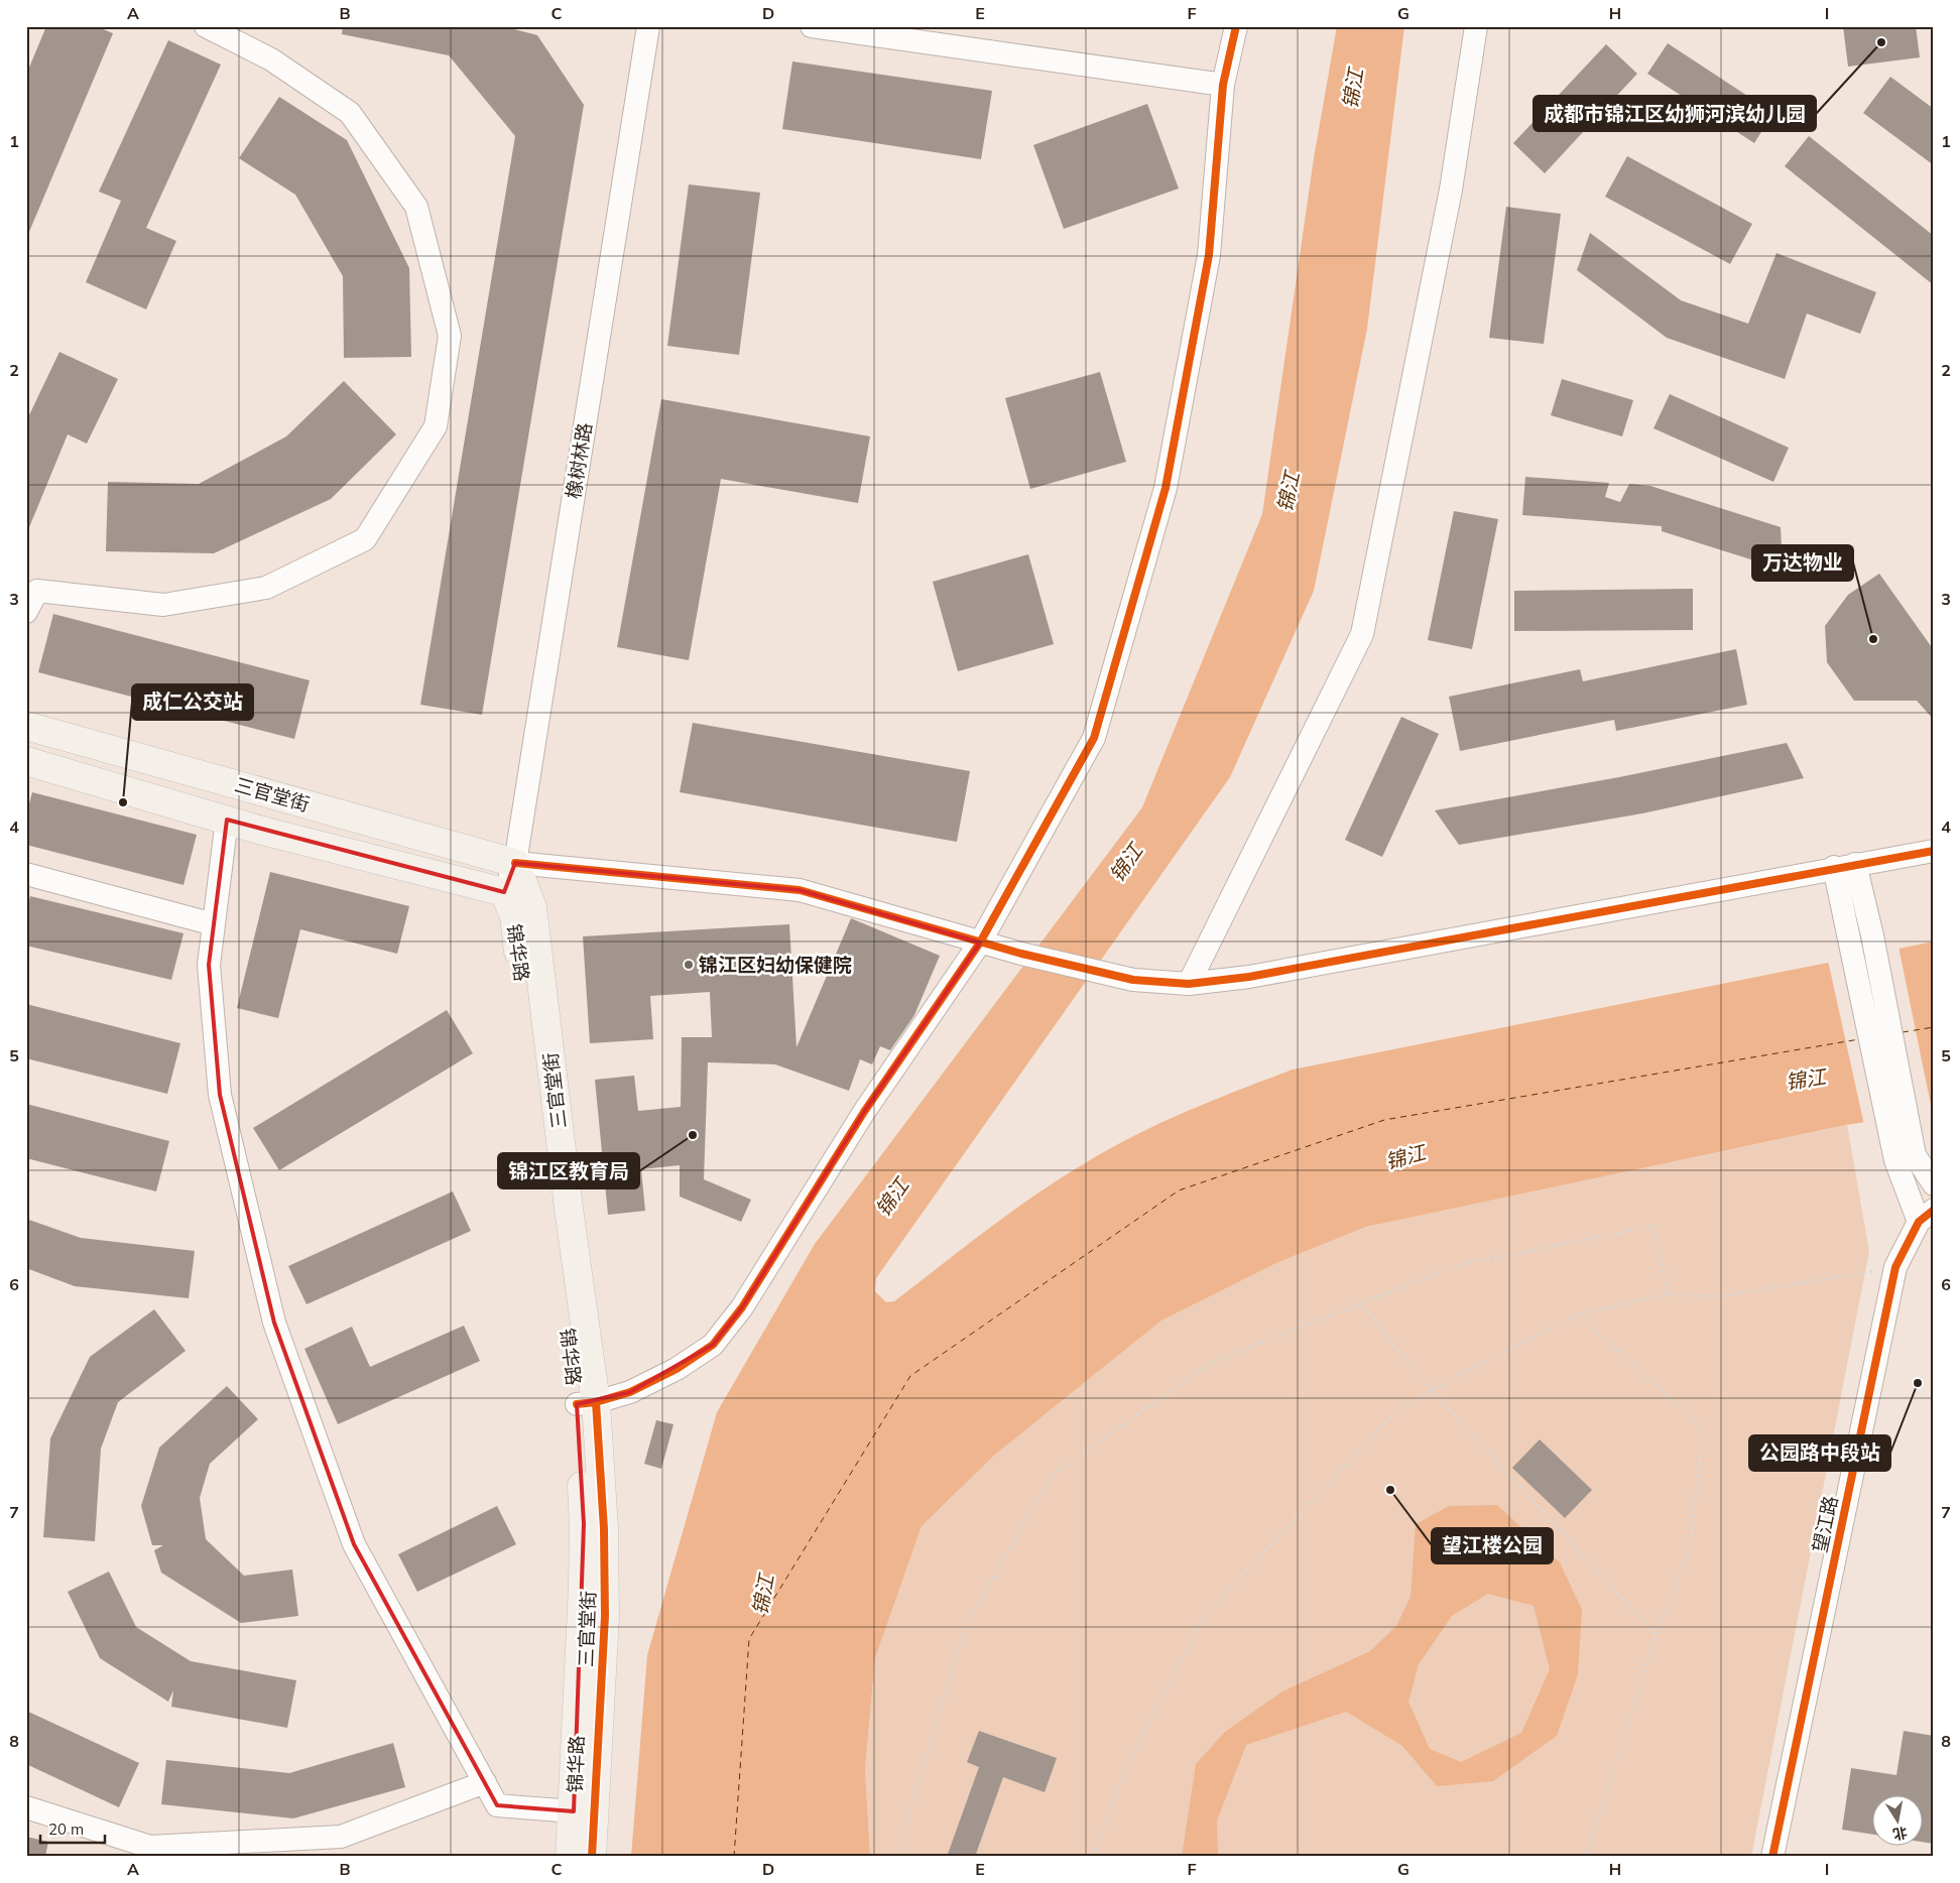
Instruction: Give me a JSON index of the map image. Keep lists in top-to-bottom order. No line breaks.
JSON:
{"streets":{"main road":["三官堂街","锦华路"],"street":["橡树林路","望江路"]},"crossings":[["橡树林路","三官堂街"],["橡树林路","锦华路"],["三官堂街","锦华路"]],"water":["锦江"],"places":["成都市锦江区幼狮河滨幼儿园","万达物业","成仁公交站","锦江区妇幼保健院","锦江区教育局","公园路中段站","望江楼公园"],"scale_bar":"20 m","north":"bottom","grid":{"columns":["A","B","C","D","E","F","G","H","I"],"rows":["1","2","3","4","5","6","7","8"]}}
